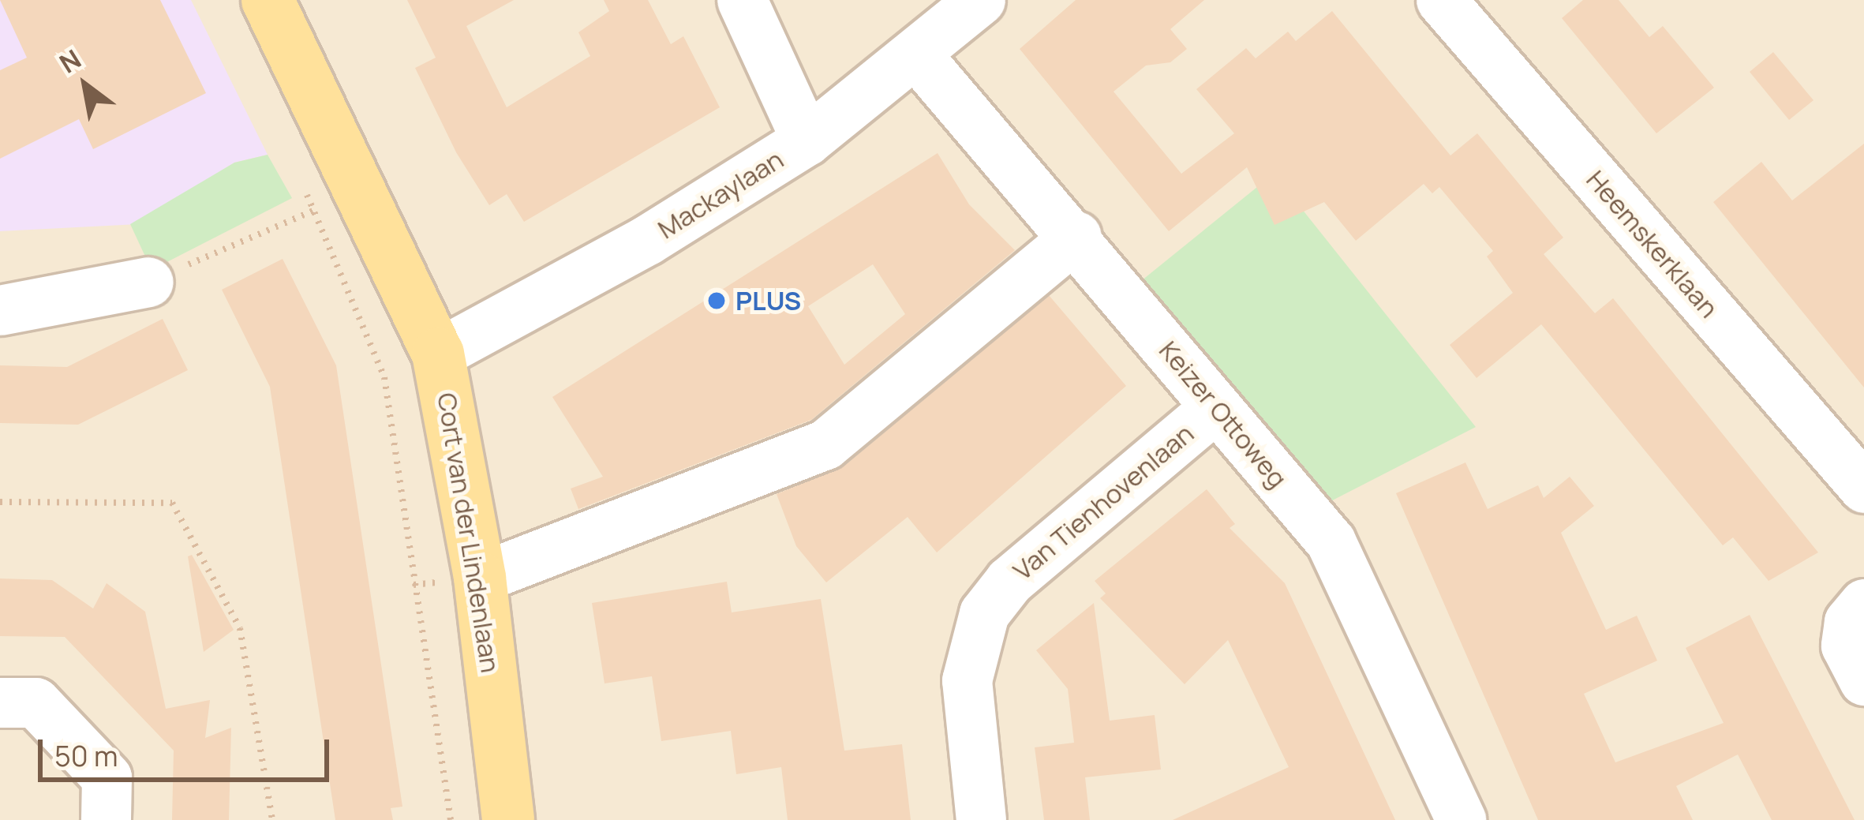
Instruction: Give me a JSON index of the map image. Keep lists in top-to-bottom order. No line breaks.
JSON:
{"streets":{"main road":["Cort van der Lindenlaan"],"street":["Mackaylaan","Heemskerklaan","Keizer Ottoweg","Van Tienhovenlaan"]},"crossings":[["Mackaylaan","Keizer Ottoweg"],["Mackaylaan","Cort van der Lindenlaan"],["Keizer Ottoweg","Van Tienhovenlaan"]],"places":["PLUS"],"scale_bar":"50 m","north":"top left"}
